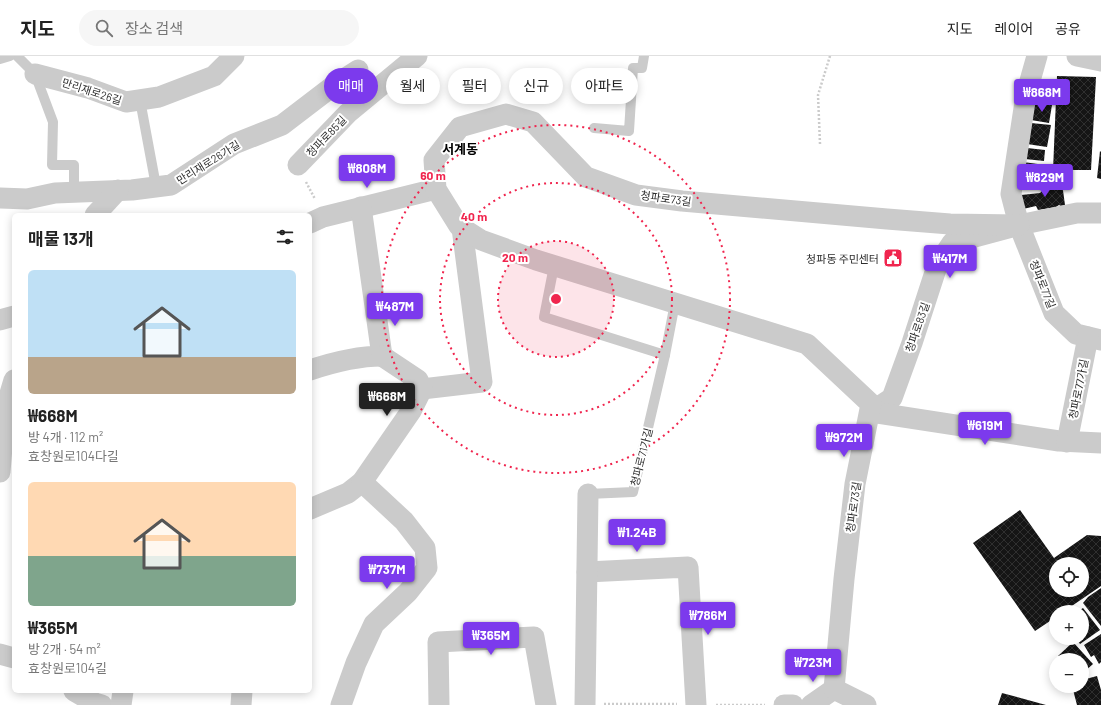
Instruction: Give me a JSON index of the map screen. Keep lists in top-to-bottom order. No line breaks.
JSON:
{"streets":{"street":["만리재로26길","청파로85길","만리재로26가길","청파로73길","청파로77길","청파로83길","청파로77가길","청파로71가길"]},"crossings":[["청파로73길","청파로77길"],["청파로73길","청파로83길"],["청파로73길","청파로71가길"],["청파로77길","청파로83길"],["청파로77길","청파로77가길"]],"districts":["서계동"],"places":{"public building":["청파동 주민센터"]},"page":{"header":"지도","search":"장소 검색","nav":["지도","레이어","공유"],"chip":["매매","월세","필터","신규","아파트"],"price":["₩868M","₩808M","₩829M","₩417M","₩487M","₩668M","₩619M","₩972M","₩1.24B","₩737M","₩786M","₩365M","₩723M"],"heading":"매물 13개","list":[{"name":"₩668M","note":"방 4개 · 112 m² · 효창원로104다길"},{"name":"₩365M","note":"방 2개 · 54 m² · 효창원로104길"}],"map_buttons":["+","−"]},"rings":["60 m","40 m","20 m"]}
